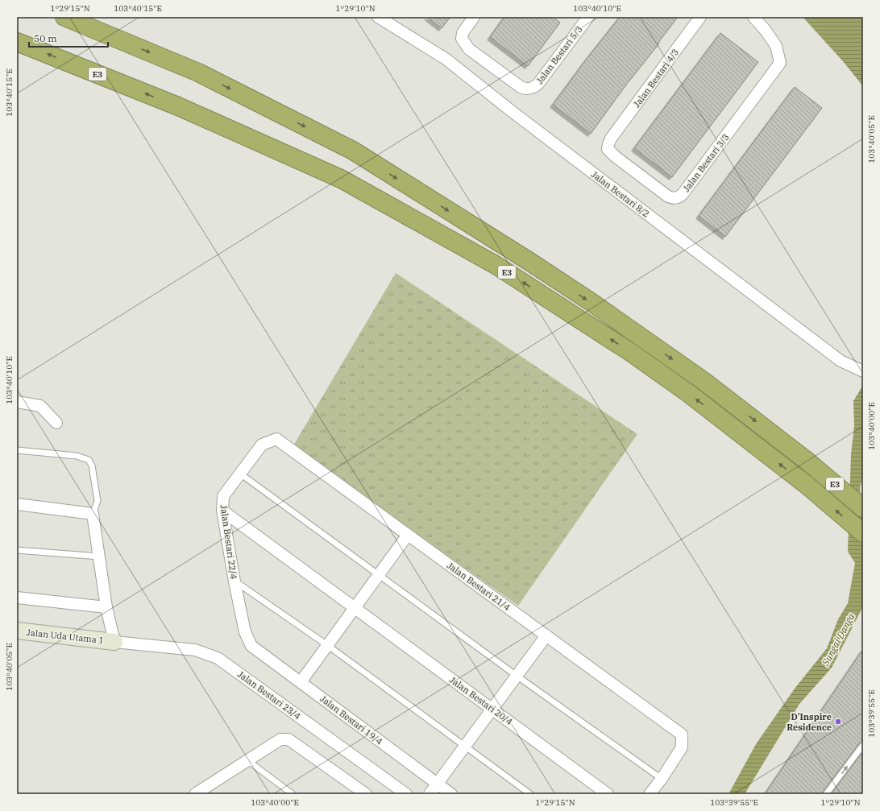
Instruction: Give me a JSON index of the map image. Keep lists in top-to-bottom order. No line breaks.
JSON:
{"streets":{"highway":["E3"],"street":["Jalan Bestari 5/3","Jalan Bestari 4/3","Jalan Bestari 3/3","Jalan Bestari 8/2","Jalan Bestari 22/4","Jalan Bestari 21/4","Jalan Uda Utama 1","Jalan Bestari 23/4","Jalan Bestari 20/4","Jalan Bestari 19/4"]},"crossings":[["Jalan Bestari 4/3","Jalan Bestari 3/3"],["Jalan Bestari 22/4","Jalan Bestari 21/4"],["Jalan Bestari 22/4","Jalan Bestari 20/4"],["Jalan Bestari 22/4","Jalan Bestari 19/4"],["Jalan Uda Utama 1","Jalan Bestari 23/4"]],"water":["Sungai Danga"],"places":["D'Inspire Residence"],"scale_bar":"50 m","coordinates":["1°29'15\"N","103°40'15\"E","1°29'10\"N","103°40'10\"E","103°40'05\"E","103°40'00\"E","103°39'55\"E"]}
